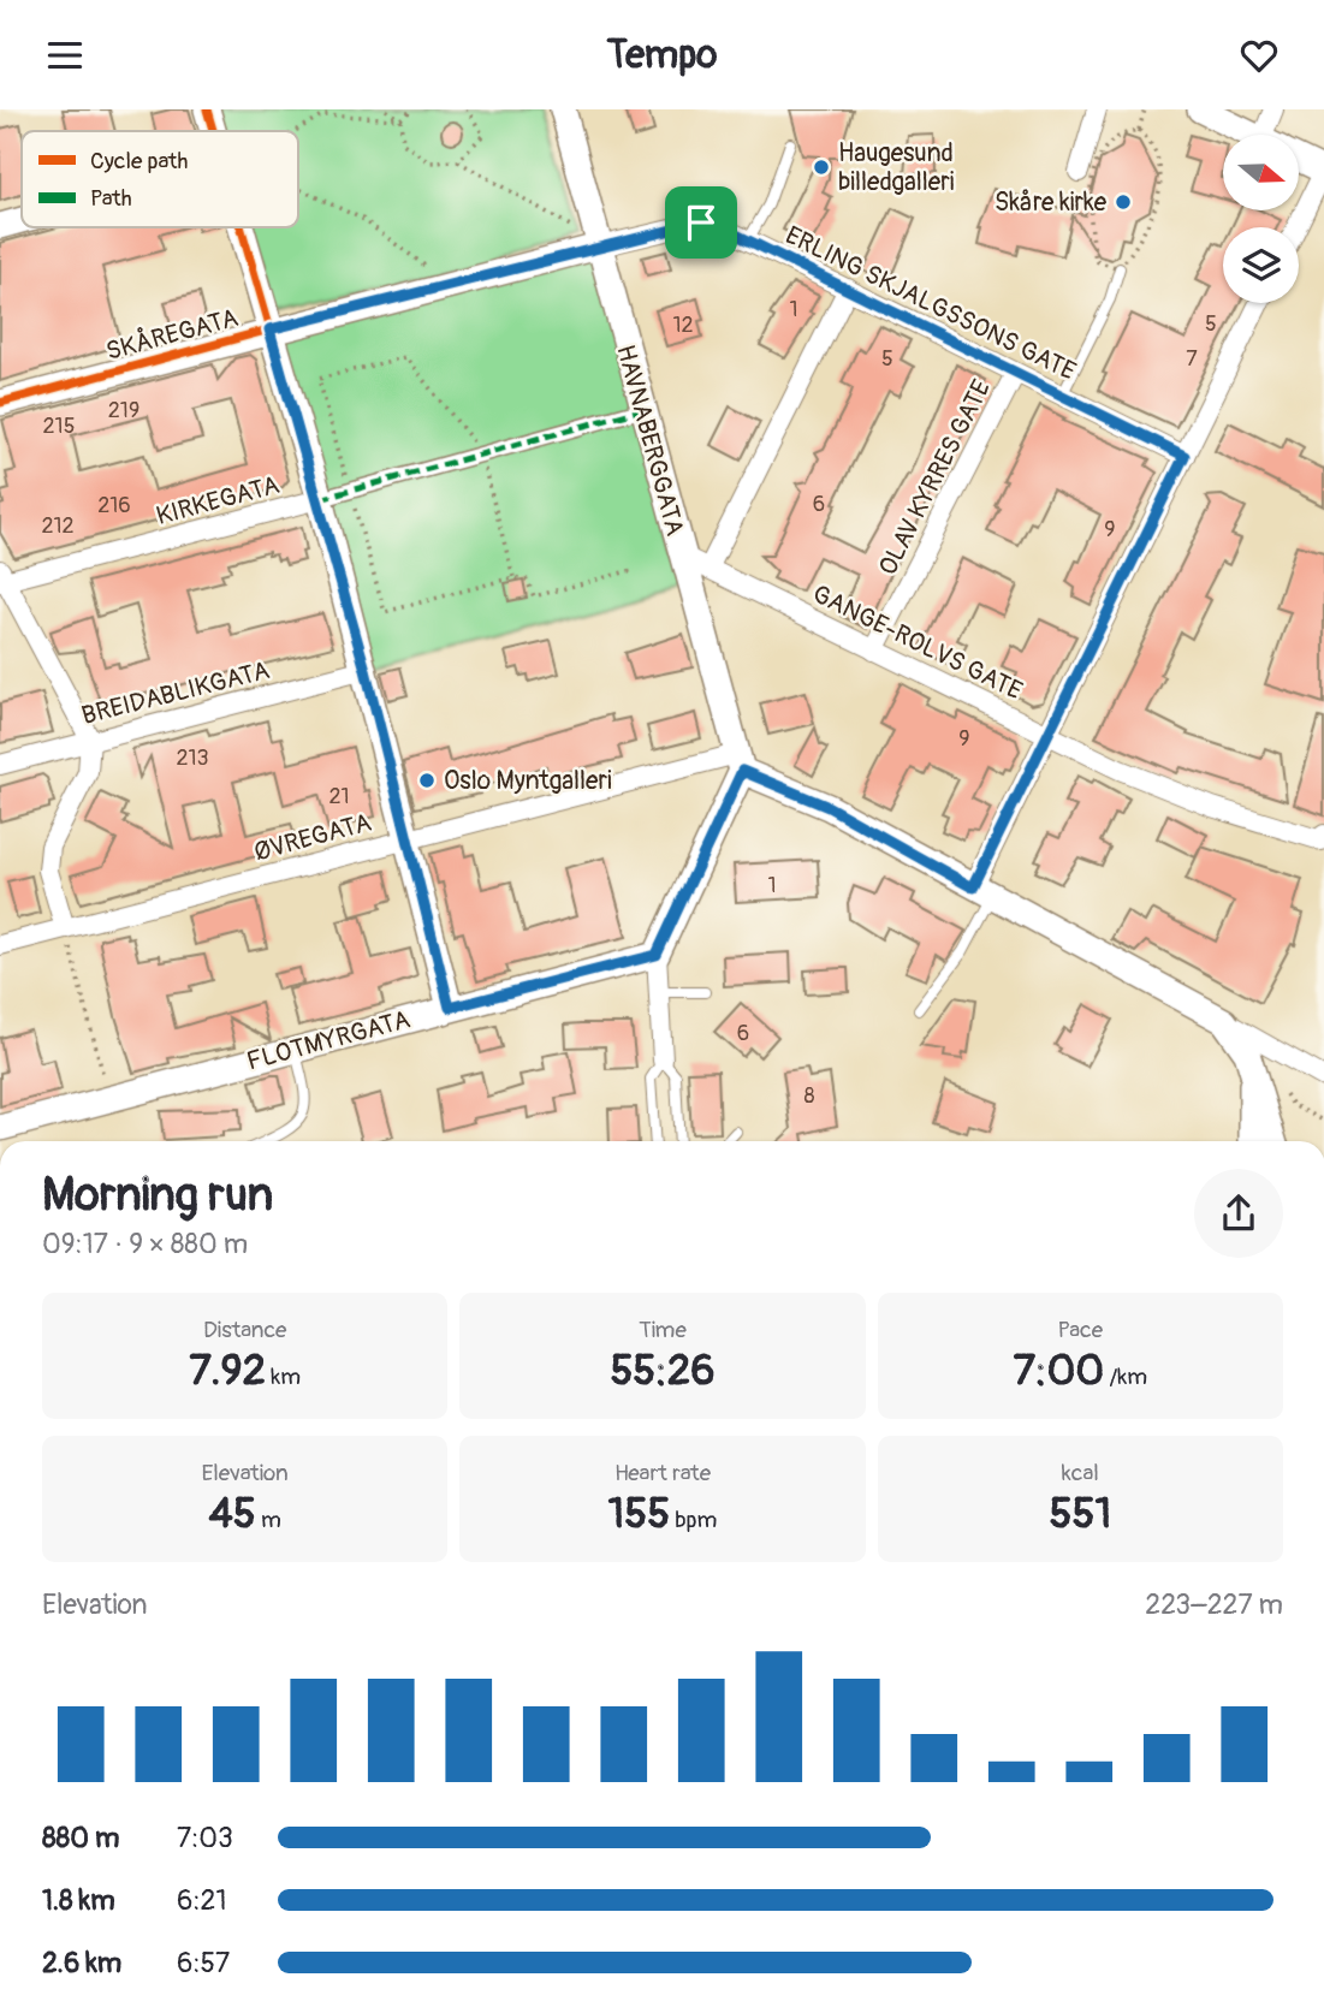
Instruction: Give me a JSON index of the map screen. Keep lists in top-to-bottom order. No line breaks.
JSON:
{"streets":{"street":["ERLING SKJALGSSONS GATE","SKÅREGATA","HAVNABERGGATA","OLAV KYRRES GATE","KIRKEGATA","GANGE-ROLVS GATE","BREIDABLIKGATA","ØVREGATA","FLOTMYRGATA"]},"crossings":[["ERLING SKJALGSSONS GATE","SKÅREGATA"],["ERLING SKJALGSSONS GATE","HAVNABERGGATA"],["ERLING SKJALGSSONS GATE","OLAV KYRRES GATE"],["SKÅREGATA","HAVNABERGGATA"],["HAVNABERGGATA","KIRKEGATA"],["HAVNABERGGATA","GANGE-ROLVS GATE"],["HAVNABERGGATA","ØVREGATA"],["OLAV KYRRES GATE","GANGE-ROLVS GATE"]],"places":["Haugesund billedgalleri","Skåre kirke","Oslo Myntgalleri"],"house_numbers":["1","5","12","5","7","219","215","6","216","212","9","9","213","21","1","6","8"],"legend":["Cycle path","Path"],"north":"right","page":{"header":"Tempo","heading":["Morning run","09:17 · 9 × 880 m"],"stats":[["Distance","7.92 km"],["Time","55:26"],["Pace","7:00 /km"],["Elevation","45 m"],["Heart rate","155 bpm"],["kcal","551"]],"chart":["Elevation","223–227 m"],"list":[{"name":"880 m","note":"7:03"},{"name":"1.8 km","note":"6:21"},{"name":"2.6 km","note":"6:57"}]}}
